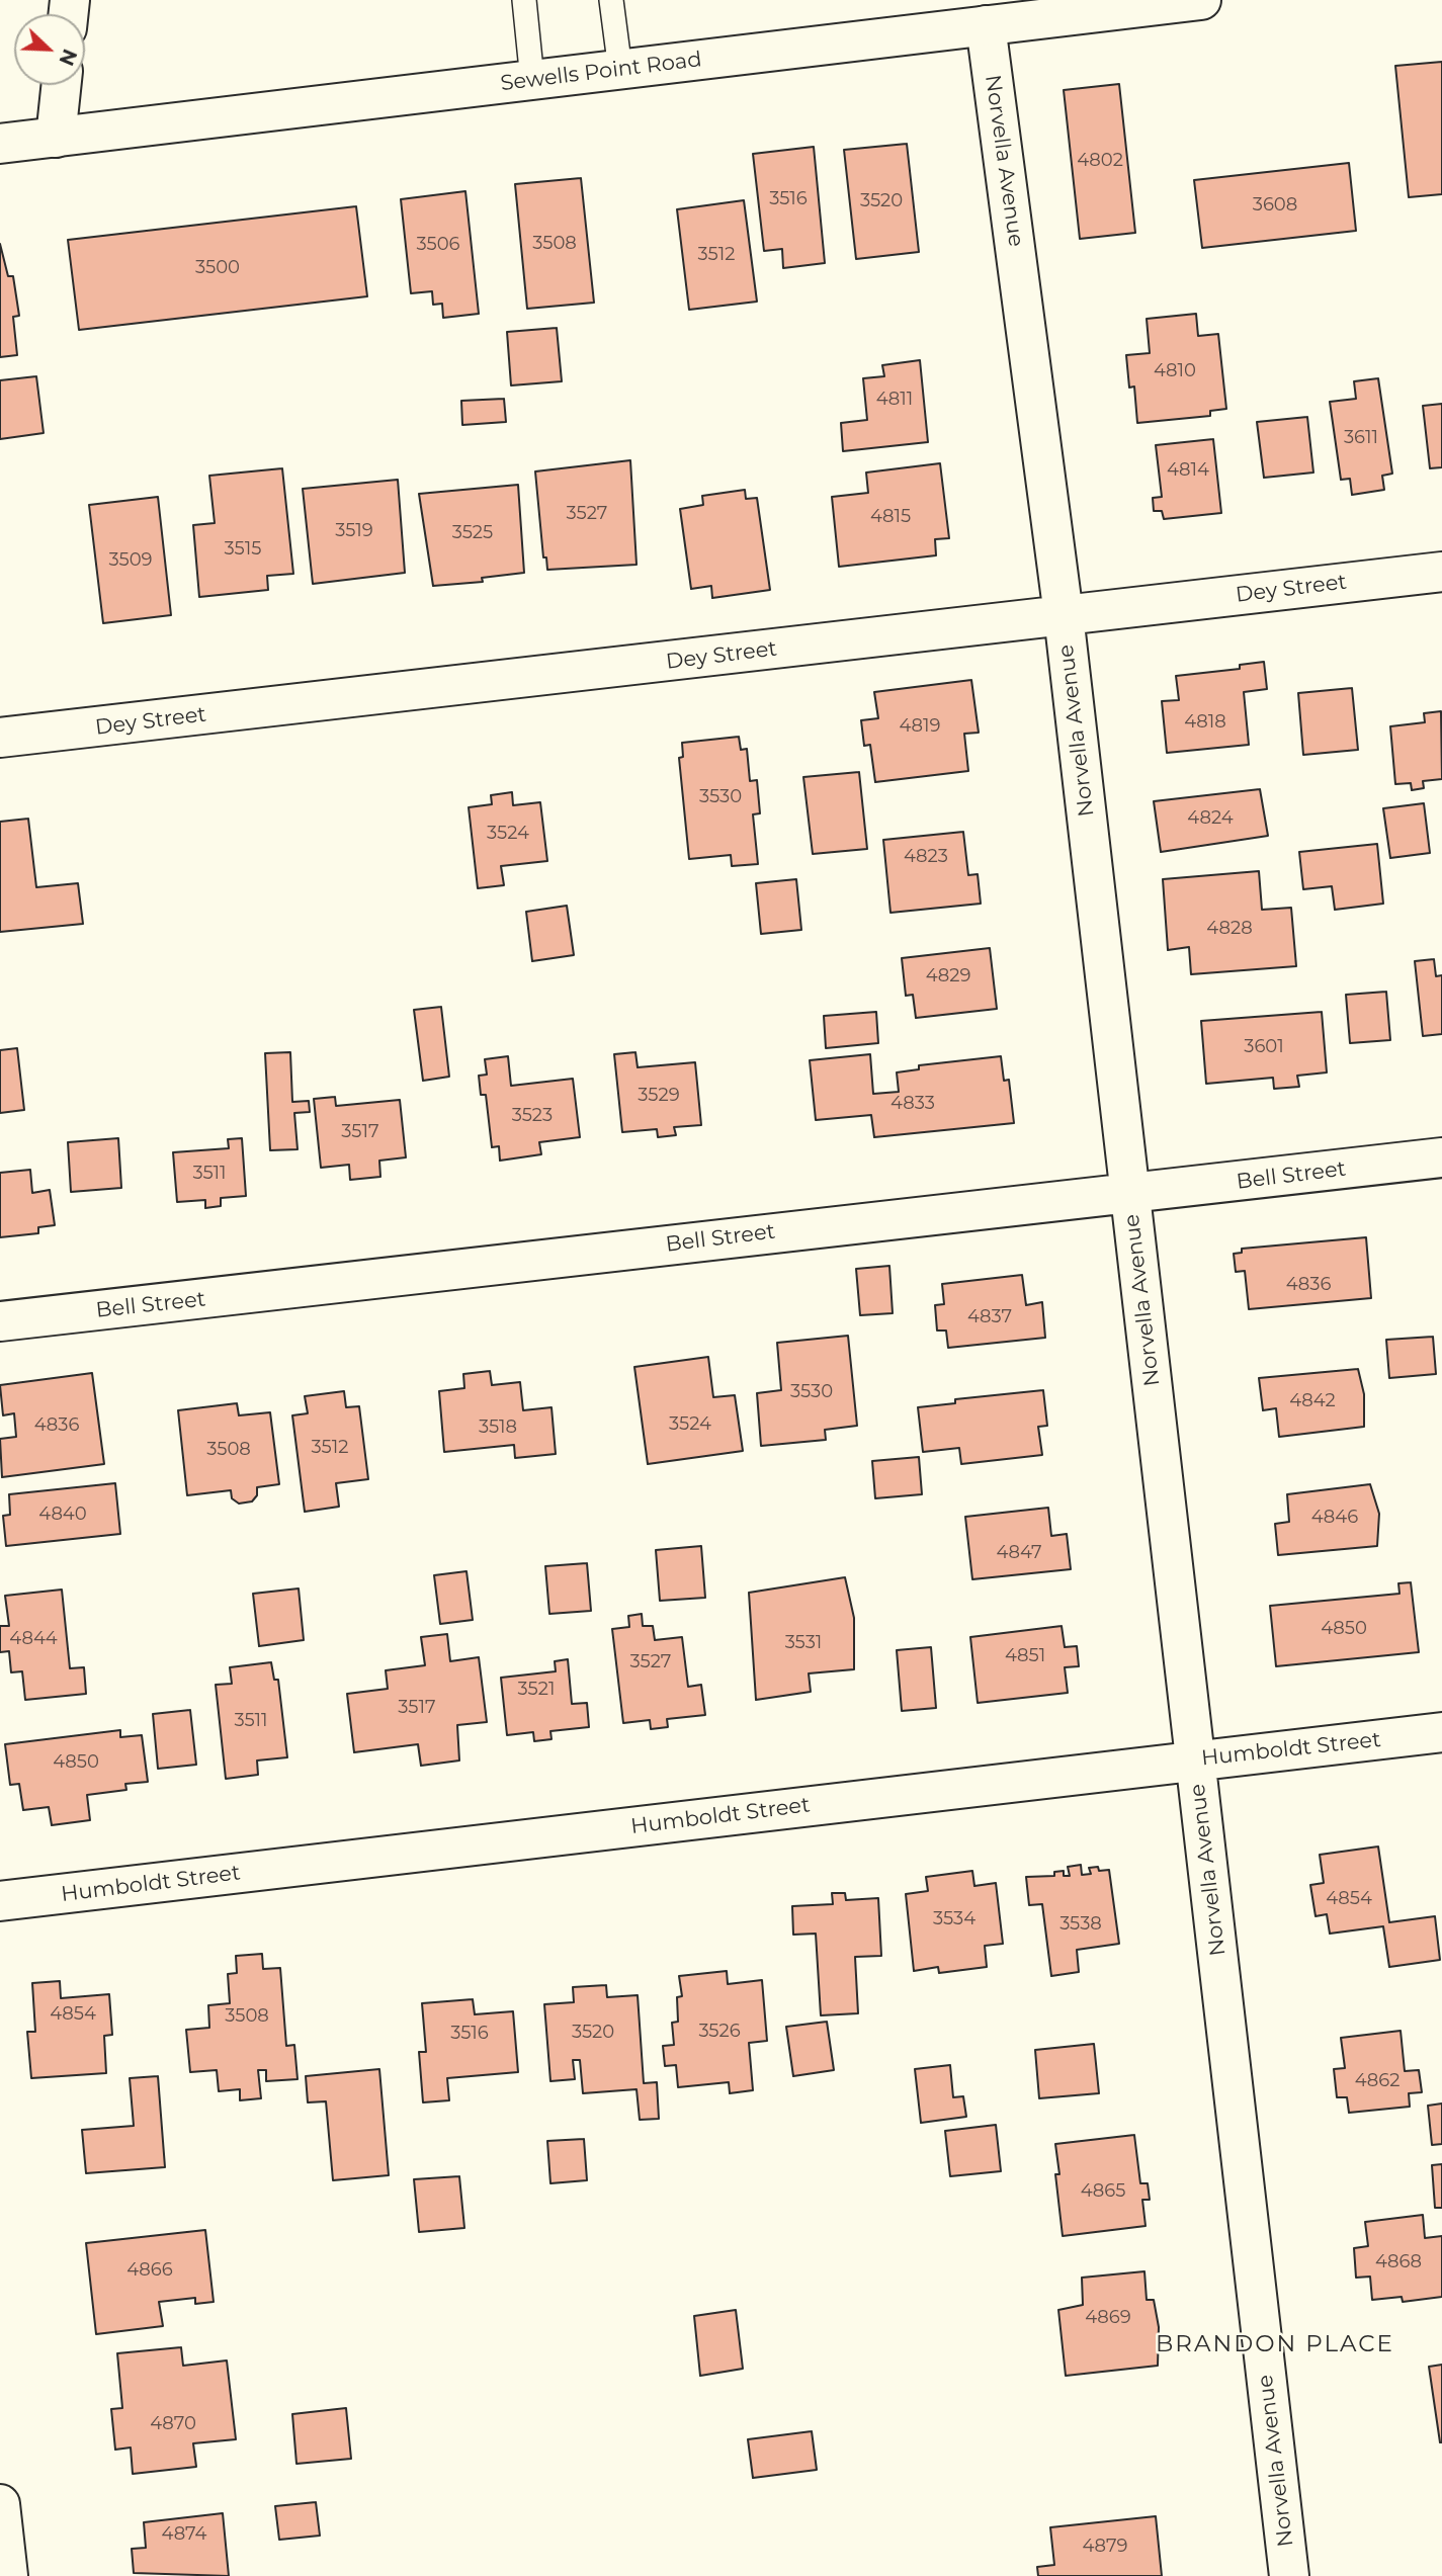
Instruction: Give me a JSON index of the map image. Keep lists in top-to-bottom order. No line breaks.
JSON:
{"streets":{"street":["Sewells Point Road","Norvella Avenue","Dey Street","Bell Street","Humboldt Street"]},"crossings":[["Sewells Point Road","Norvella Avenue"],["Norvella Avenue","Dey Street"],["Norvella Avenue","Bell Street"],["Norvella Avenue","Humboldt Street"]],"districts":["BRANDON PLACE"],"house_numbers":["4802","3516","3520","3608","3508","3506","3512","3500","4810","4811","3611","4814","3527","4815","3519","3525","3515","3509","4818","4819","3530","4824","3524","4823","4828","4829","3601","3529","4833","3523","3517","3511","4836","4837","3530","4842","3524","4836","3518","3512","3508","4840","4846","4847","4850","4844","3531","4851","3527","3521","3517","3511","4850","4854","3534","3538","4854","3508","3526","3520","3516","4862","4865","4868","4866","4869","4870","4874","4879"],"north":"bottom right"}
